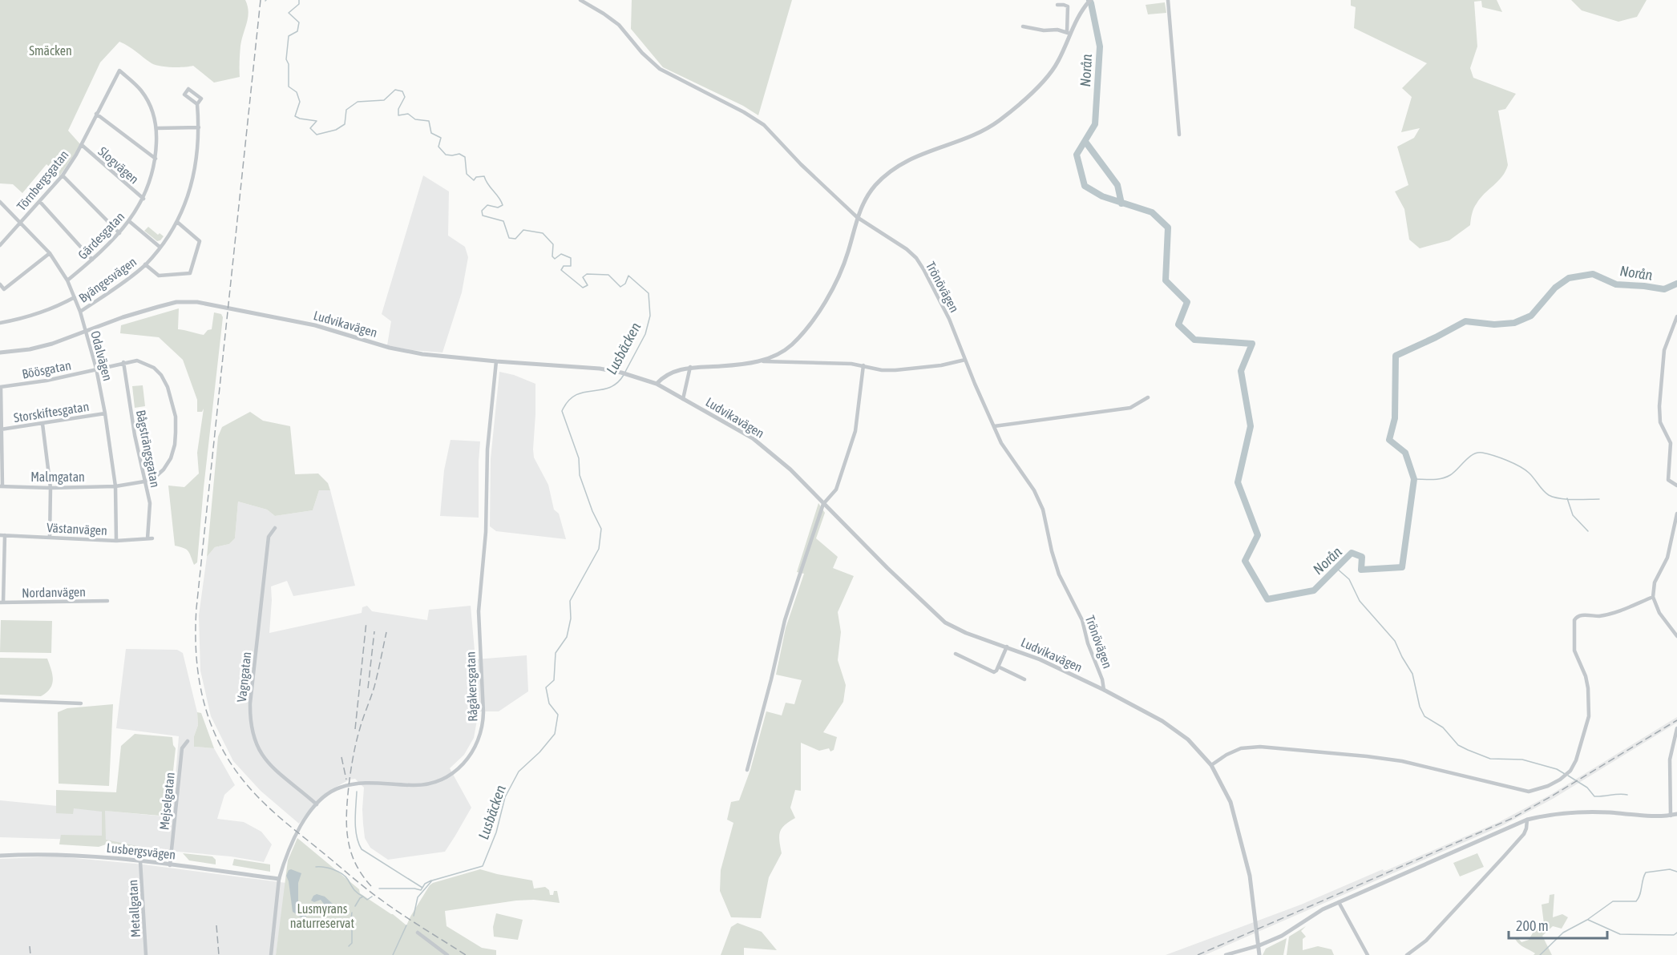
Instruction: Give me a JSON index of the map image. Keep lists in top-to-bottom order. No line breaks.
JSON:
{"streets":{"street":["Slogvägen","Törnbergsgatan","Gärdesgatan","Byängesvägen","Trönövägen","Ludvikavägen","Odalvägen","Böösgatan","Storskiftesgatan","Bågsträngsgatan","Malmgatan","Västanvägen","Nordanvägen","Vagngatan","Rågåkersgatan","Mejselgatan","Lusbergsvägen","Metallgatan"]},"crossings":[["Slogvägen","Törnbergsgatan"],["Slogvägen","Gärdesgatan"],["Törnbergsgatan","Gärdesgatan"],["Törnbergsgatan","Odalvägen"],["Gärdesgatan","Odalvägen"],["Byängesvägen","Odalvägen"],["Trönövägen","Ludvikavägen"],["Ludvikavägen","Odalvägen"],["Ludvikavägen","Rågåkersgatan"],["Odalvägen","Böösgatan"],["Odalvägen","Storskiftesgatan"],["Odalvägen","Malmgatan"],["Odalvägen","Västanvägen"],["Böösgatan","Bågsträngsgatan"],["Böösgatan","Malmgatan"],["Bågsträngsgatan","Malmgatan"],["Bågsträngsgatan","Västanvägen"],["Vagngatan","Rågåkersgatan"],["Rågåkersgatan","Lusbergsvägen"],["Mejselgatan","Lusbergsvägen"],["Lusbergsvägen","Metallgatan"]],"water":["Norån","Lusbäcken"],"parks":["Smäcken","Lusmyrans naturreservat"],"scale_bar":"200 m"}
